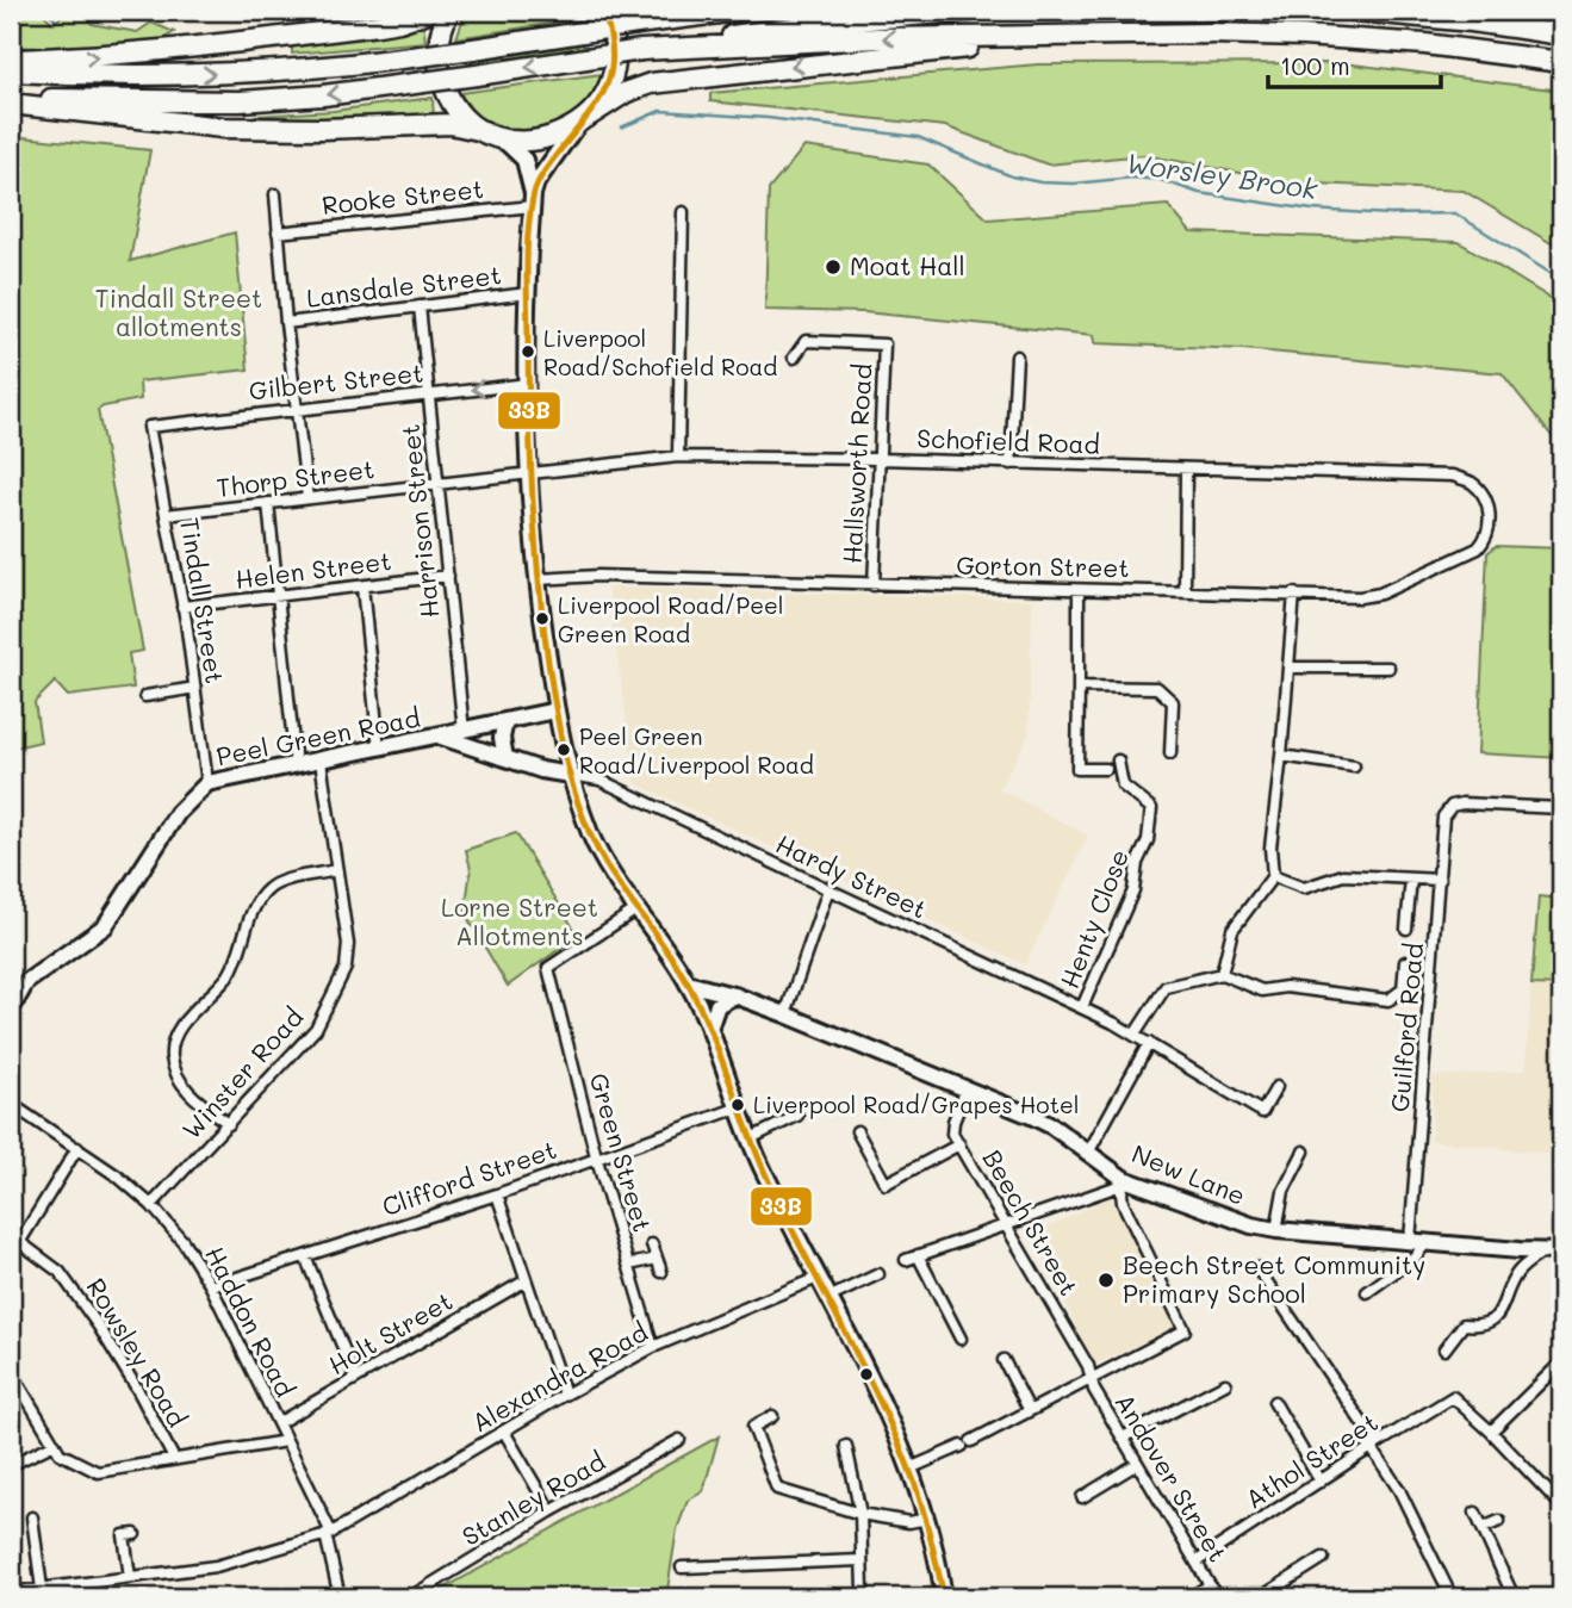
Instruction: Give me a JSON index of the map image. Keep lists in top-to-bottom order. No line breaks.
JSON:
{"streets":{"street":["Rooke Street","Lansdale Street","Gilbert Street","Schofield Road","Hallsworth Road","Thorp Street","Harrison Street","Gorton Street","Helen Street","Tindall Street","Peel Green Road","Hardy Street","Henty Close","Guilford Road","Winster Road","Green Street","New Lane","Clifford Street","Beech Street","Haddon Road","Holt Street","Rowsley Road","Alexandra Road","Athol Street","Andover Street","Stanley Road"]},"crossings":[["Lansdale Street","Harrison Street"],["Gilbert Street","Harrison Street"],["Gilbert Street","Tindall Street"],["Schofield Road","Hallsworth Road"],["Schofield Road","Thorp Street"],["Schofield Road","Gorton Street"],["Hallsworth Road","Gorton Street"],["Thorp Street","Harrison Street"],["Thorp Street","Tindall Street"],["Harrison Street","Helen Street"],["Harrison Street","Peel Green Road"],["Helen Street","Tindall Street"],["Tindall Street","Peel Green Road"],["Peel Green Road","Hardy Street"],["Peel Green Road","Winster Road"],["Hardy Street","Henty Close"],["Guilford Road","New Lane"],["Winster Road","Haddon Road"],["Green Street","Clifford Street"],["Green Street","Alexandra Road"],["New Lane","Beech Street"],["Clifford Street","Haddon Road"],["Beech Street","Andover Street"],["Haddon Road","Holt Street"],["Haddon Road","Alexandra Road"],["Athol Street","Andover Street"]],"water":["Worsley Brook"],"parks":["Tindall Street allotments","Lorne Street Allotments"],"places":["Moat Hall","Liverpool Road/Schofield Road","Liverpool Road/Peel Green Road","Peel Green Road/Liverpool Road","Liverpool Road/Grapes Hotel","Beech Street Community Primary School"],"lines":["transit line 33B"],"scale_bar":"100 m"}
